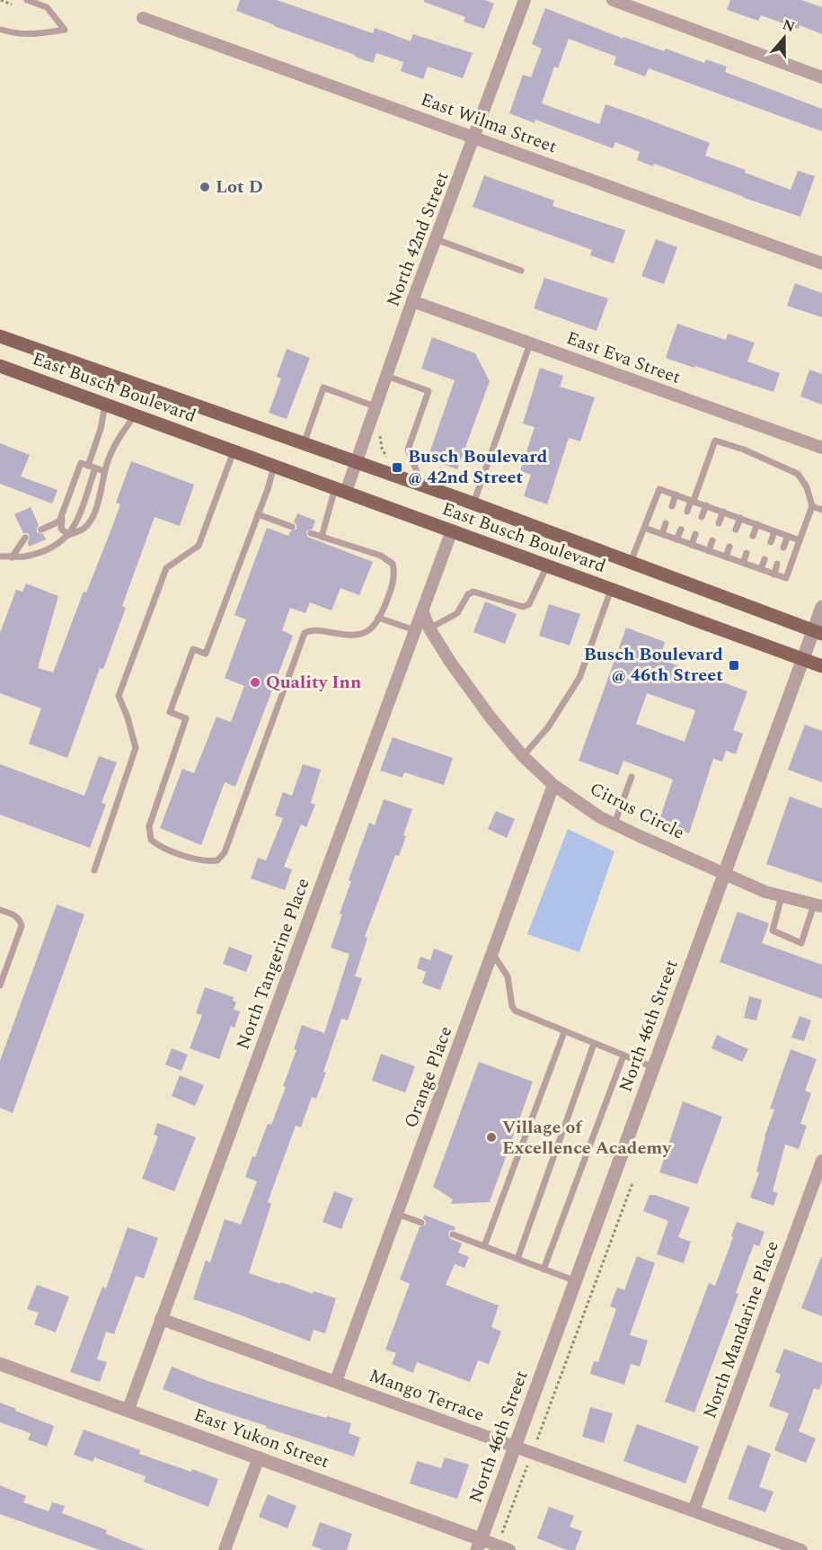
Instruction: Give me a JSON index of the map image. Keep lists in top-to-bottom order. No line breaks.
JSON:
{"streets":{"main road":["East Busch Boulevard"],"street":["East Wilma Street","North 42nd Street","East Eva Street","Citrus Circle","North Tangerine Place","North 46th Street","Orange Place","North Mandarine Place","Mango Terrace","East Yukon Street"]},"crossings":[["East Wilma Street","North 42nd Street"],["North 42nd Street","East Eva Street"],["North 42nd Street","East Busch Boulevard"],["East Busch Boulevard","North Tangerine Place"],["East Busch Boulevard","North 46th Street"],["Citrus Circle","North Tangerine Place"],["Citrus Circle","North 46th Street"],["Citrus Circle","Orange Place"],["North Tangerine Place","Mango Terrace"],["North Tangerine Place","East Yukon Street"],["North 46th Street","Mango Terrace"],["North 46th Street","East Yukon Street"],["Orange Place","Mango Terrace"],["North Mandarine Place","Mango Terrace"]],"places":{"other":["Lot D","Quality Inn","Village of Excellence Academy"],"transit":["Busch Boulevard @ 42nd Street","Busch Boulevard @ 46th Street"]},"north":"top"}
